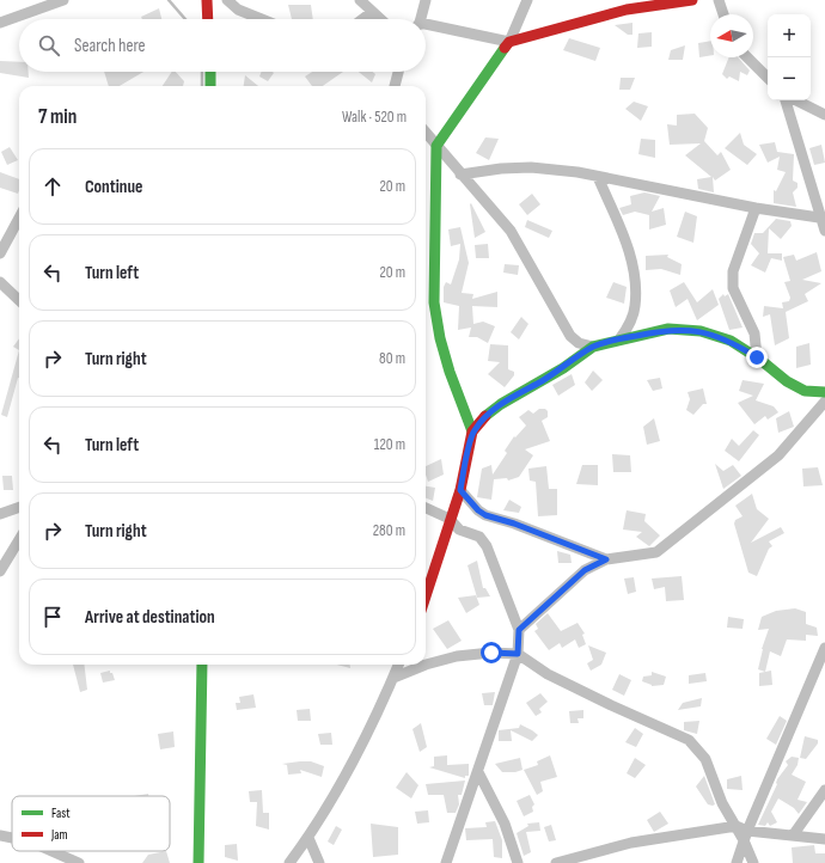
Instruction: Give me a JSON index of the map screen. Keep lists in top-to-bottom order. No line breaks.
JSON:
{"legend":["Fast","Jam"],"north":"left","page":{"map_buttons":["+","−"],"search":"Search here","heading":["7 min","Walk · 520 m"],"list":[["Continue","20 m"],["Turn left","20 m"],["Turn right","80 m"],["Turn left","120 m"],["Turn right","280 m"],"Arrive at destination"]}}
